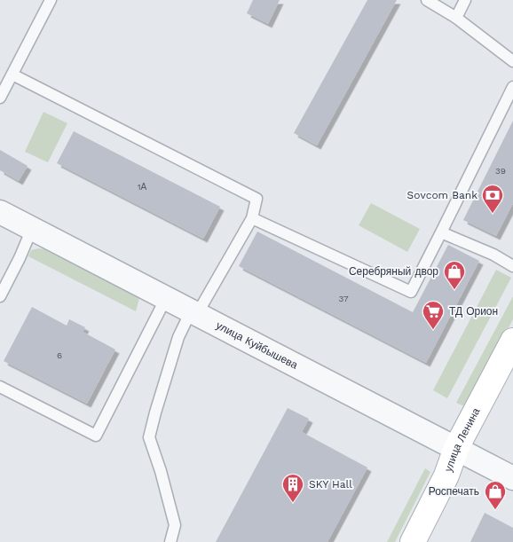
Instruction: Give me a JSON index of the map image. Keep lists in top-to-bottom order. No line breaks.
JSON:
{"streets":{"street":["улица Куйбышева","улица Ленина"]},"crossings":[["улица Куйбышева","улица Ленина"]],"places":{"bank":["Sovcom Bank"],"shop":["Серебряный двор","Роспечать"],"supermarket":["ТД Орион"],"building":["SKY Hall"]},"house_numbers":["39","1А","37","6"]}
